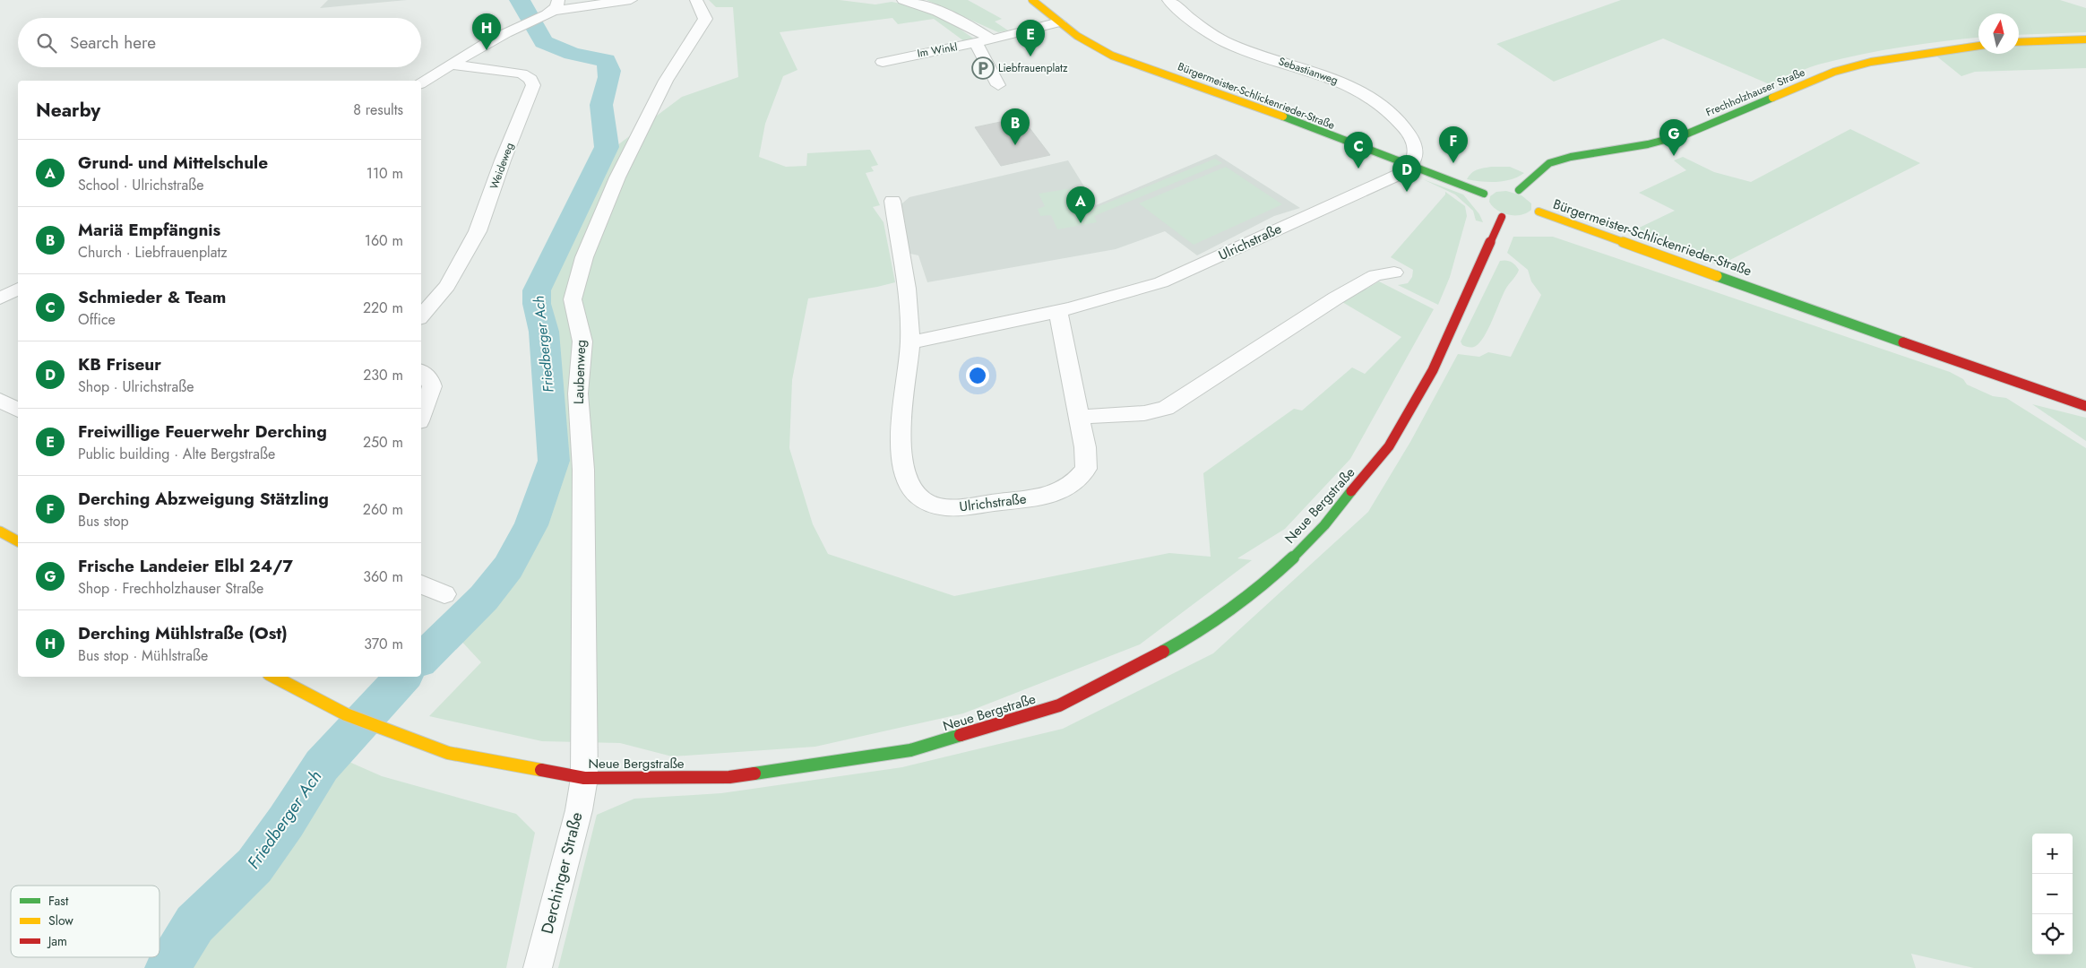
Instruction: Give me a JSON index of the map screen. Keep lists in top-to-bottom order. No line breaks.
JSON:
{"streets":{"main road":["Frechholzhauser Straße","Bürgermeister-Schlickenrieder-Straße","Neue Bergstraße"],"street":["Im Winkl","Sebastianweg","Weideweg","Ulrichstraße","Laubenweg","Derchinger Straße"]},"crossings":[["Im Winkl","Bürgermeister-Schlickenrieder-Straße"],["Sebastianweg","Bürgermeister-Schlickenrieder-Straße"],["Sebastianweg","Ulrichstraße"],["Frechholzhauser Straße","Bürgermeister-Schlickenrieder-Straße"],["Bürgermeister-Schlickenrieder-Straße","Ulrichstraße"],["Laubenweg","Neue Bergstraße"],["Laubenweg","Derchinger Straße"],["Neue Bergstraße","Derchinger Straße"]],"water":["Friedberger Ach"],"places":{"parking":["Liebfrauenplatz"]},"legend":["Fast","Slow","Jam"],"north":"top","page":{"pins":["H","E","B","G","F","C","D","A"],"search":"Search here","heading":["Nearby","8 results"],"list":[{"mark":"A","name":"Grund- und Mittelschule","note":"School · Ulrichstraße","value":"110 m"},{"mark":"B","name":"Mariä Empfängnis","note":"Church · Liebfrauenplatz","value":"160 m"},{"mark":"C","name":"Schmieder & Team","note":"Office","value":"220 m"},{"mark":"D","name":"KB Friseur","note":"Shop · Ulrichstraße","value":"230 m"},{"mark":"E","name":"Freiwillige Feuerwehr Derching","note":"Public building · Alte Bergstraße","value":"250 m"},{"mark":"F","name":"Derching Abzweigung Stätzling","note":"Bus stop","value":"260 m"},{"mark":"G","name":"Frische Landeier Elbl 24/7","note":"Shop · Frechholzhauser Straße","value":"360 m"},{"mark":"H","name":"Derching Mühlstraße (Ost)","note":"Bus stop · Mühlstraße","value":"370 m"}],"map_buttons":["+","−"]}}
